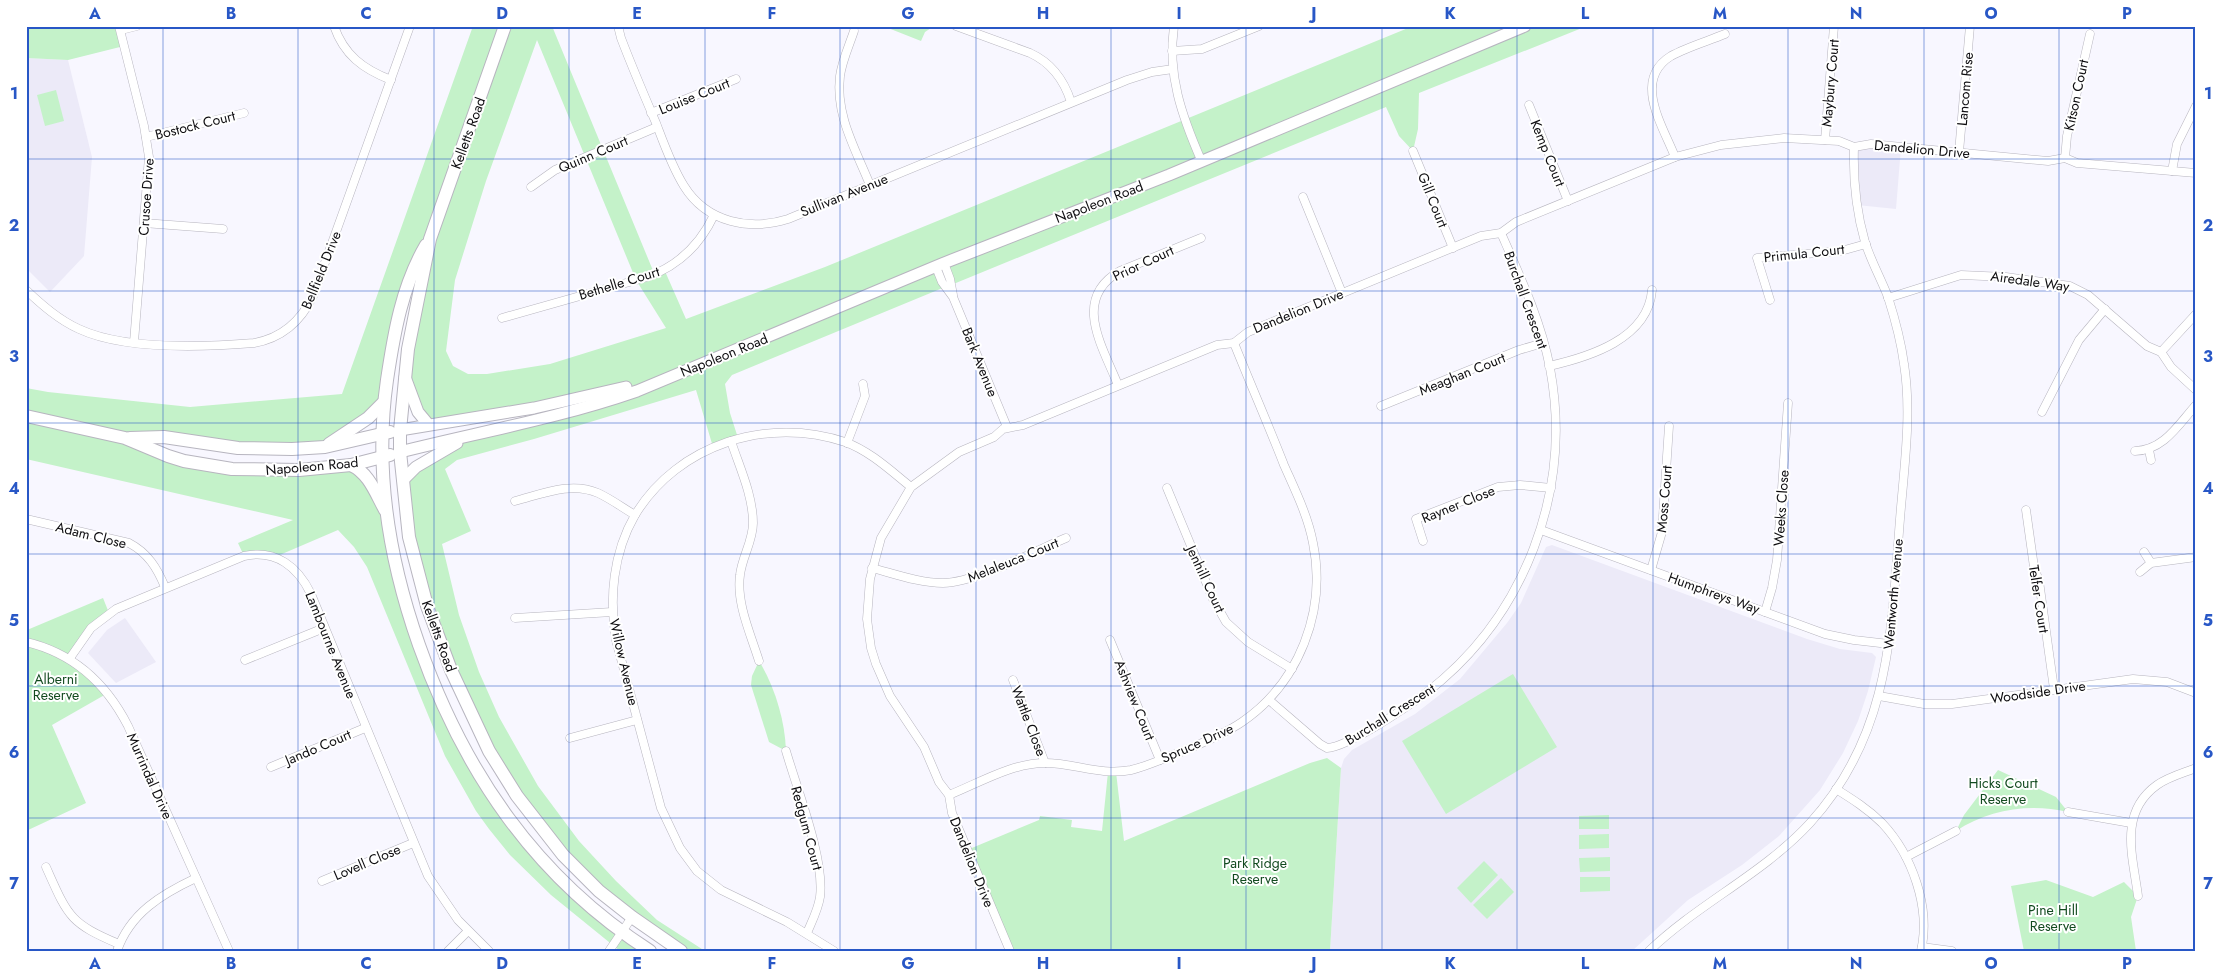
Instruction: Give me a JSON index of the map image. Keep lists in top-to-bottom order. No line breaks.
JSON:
{"streets":{"main road":["Kelletts Road","Napoleon Road"],"street":["Maybury Court","Lancom Rise","Kitson Court","Louise Court","Bostock Court","Dandelion Drive","Kemp Court","Quinn Court","Sullivan Avenue","Crusoe Drive","Gill Court","Primula Court","Prior Court","Bellfield Drive","Airedale Way","Bethelle Court","Burchall Crescent","Bark Avenue","Meaghan Court","Moss Court","Rayner Close","Weeks Close","Adam Close","Melaleuca Court","Jenhill Court","Humphreys Way","Wentworth Avenue","Telfer Court","Lambourne Avenue","Willow Avenue","Woodside Drive","Ashview Court","Wattle Close","Spruce Drive","Jando Court","Murrindal Drive","Redgum Court","Lovell Close"]},"crossings":[["Maybury Court","Dandelion Drive"],["Lancom Rise","Dandelion Drive"],["Kitson Court","Dandelion Drive"],["Louise Court","Sullivan Avenue"],["Bostock Court","Crusoe Drive"],["Kelletts Road","Napoleon Road"],["Dandelion Drive","Kemp Court"],["Dandelion Drive","Gill Court"],["Dandelion Drive","Prior Court"],["Dandelion Drive","Burchall Crescent"],["Dandelion Drive","Bark Avenue"],["Dandelion Drive","Melaleuca Court"],["Dandelion Drive","Wentworth Avenue"],["Dandelion Drive","Willow Avenue"],["Dandelion Drive","Spruce Drive"],["Quinn Court","Sullivan Avenue"],["Sullivan Avenue","Bethelle Court"],["Crusoe Drive","Bellfield Drive"],["Napoleon Road","Bark Avenue"],["Primula Court","Wentworth Avenue"],["Airedale Way","Wentworth Avenue"],["Burchall Crescent","Meaghan Court"],["Burchall Crescent","Rayner Close"],["Burchall Crescent","Humphreys Way"],["Burchall Crescent","Spruce Drive"],["Moss Court","Humphreys Way"],["Weeks Close","Humphreys Way"],["Adam Close","Lambourne Avenue"],["Jenhill Court","Spruce Drive"],["Humphreys Way","Wentworth Avenue"],["Wentworth Avenue","Woodside Drive"],["Telfer Court","Woodside Drive"],["Lambourne Avenue","Jando Court"],["Lambourne Avenue","Murrindal Drive"],["Lambourne Avenue","Lovell Close"],["Willow Avenue","Redgum Court"],["Ashview Court","Spruce Drive"],["Wattle Close","Spruce Drive"]],"parks":["Alberni Reserve","Hicks Court Reserve","Park Ridge Reserve","Pine Hill Reserve"],"grid":{"columns":["A","B","C","D","E","F","G","H","I","J","K","L","M","N","O","P"],"rows":["1","2","3","4","5","6","7"]}}
